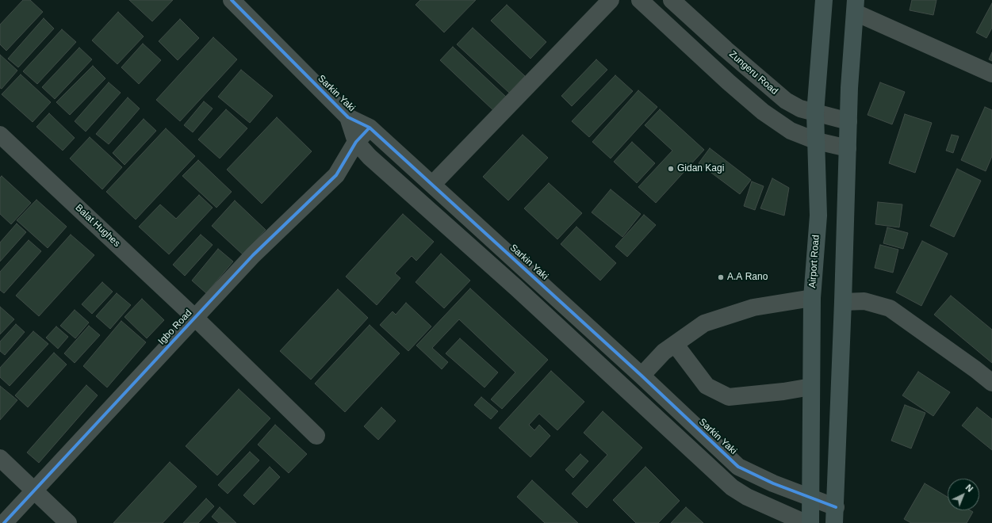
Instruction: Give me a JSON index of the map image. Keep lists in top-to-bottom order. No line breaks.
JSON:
{"streets":{"main road":["Airport Road"],"street":["Zungeru Road","Sarkin Yaki","Balat Hughes","Igbo Road"]},"crossings":[["Zungeru Road","Airport Road"],["Sarkin Yaki","Airport Road"],["Sarkin Yaki","Igbo Road"],["Balat Hughes","Igbo Road"]],"places":["Gidan Kagi","A.A Rano"],"north":"top right"}
